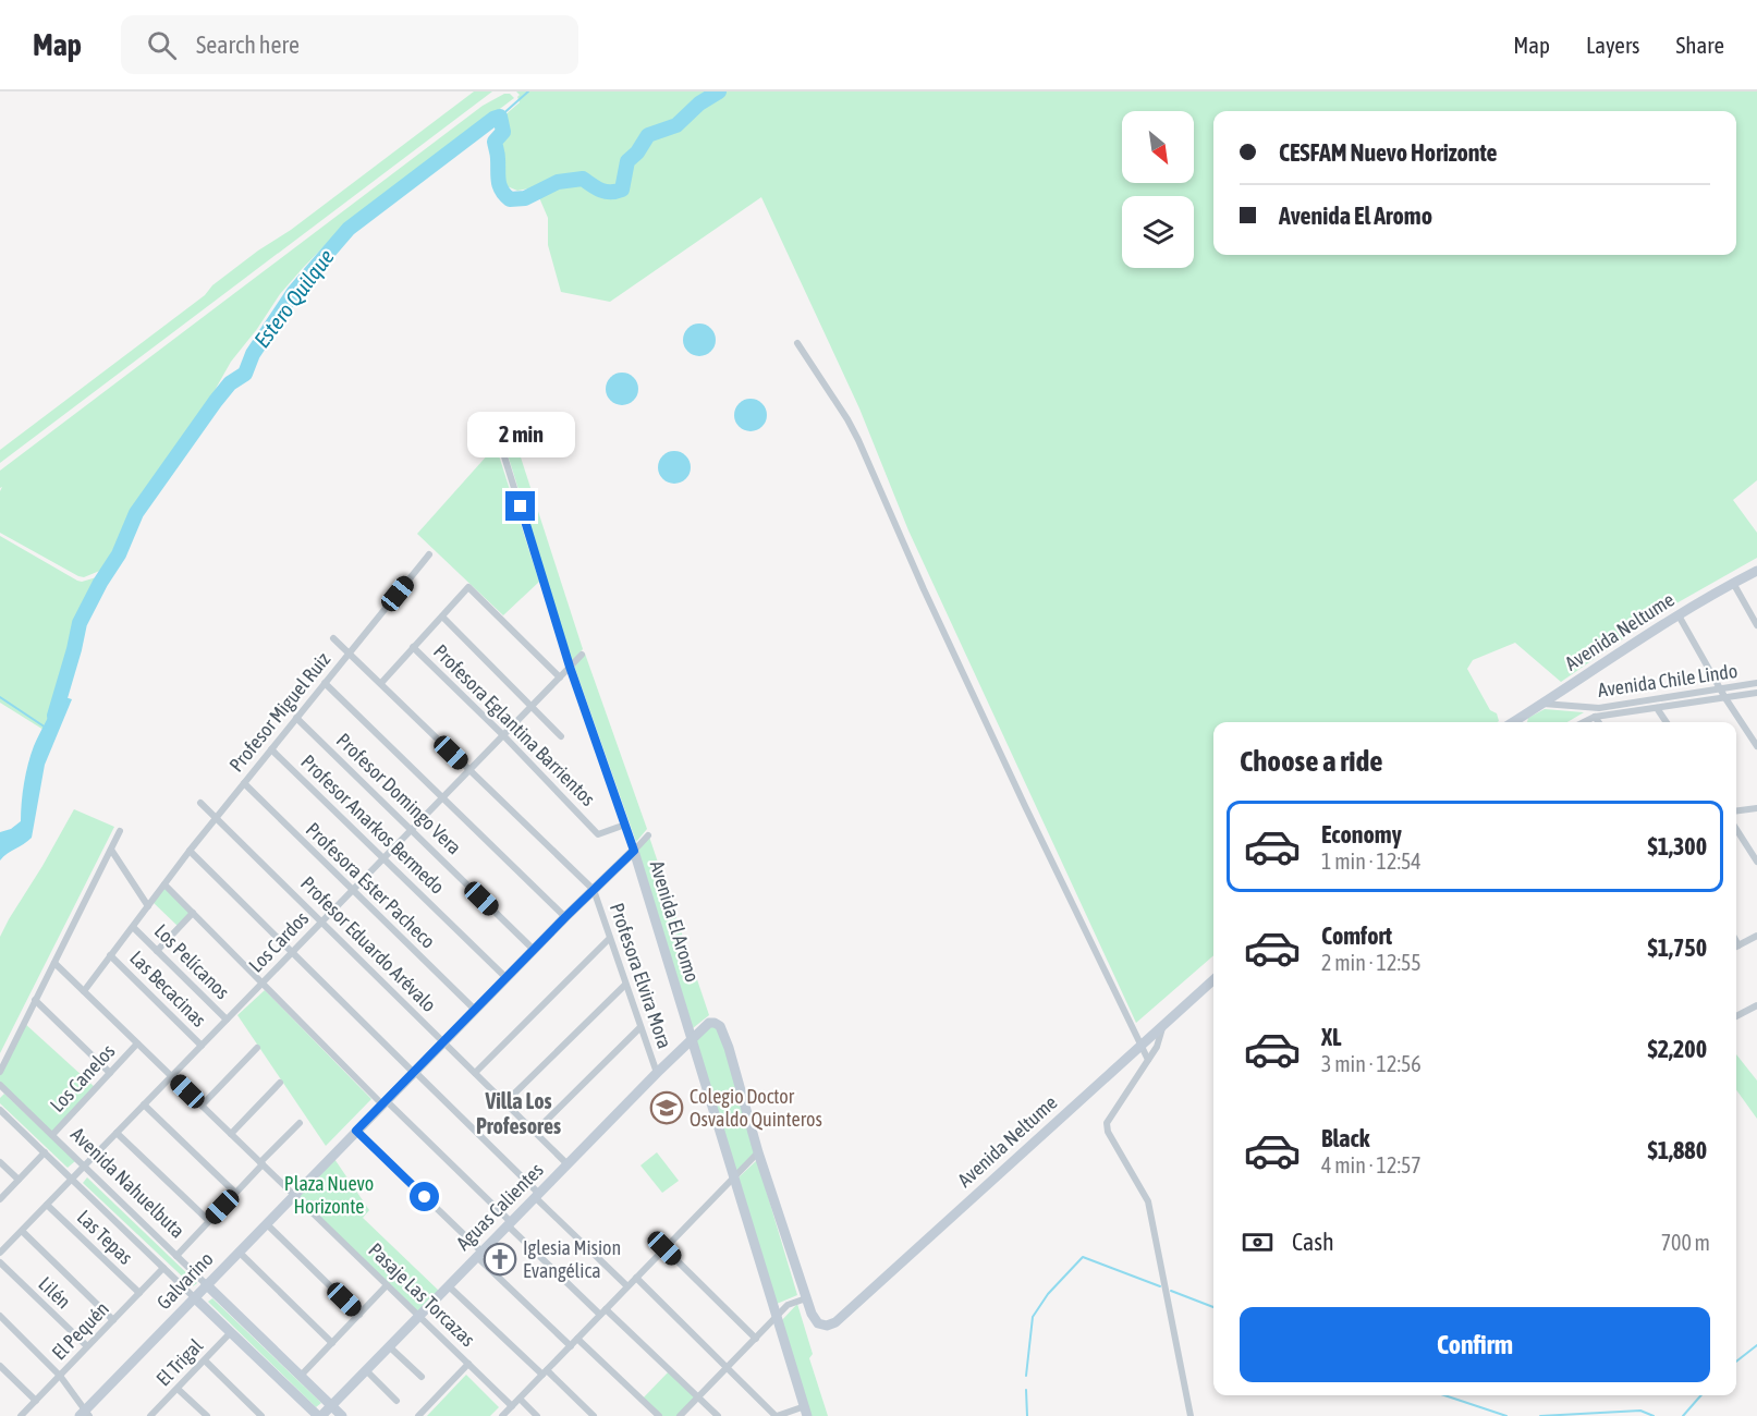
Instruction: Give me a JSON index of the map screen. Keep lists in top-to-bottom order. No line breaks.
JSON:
{"streets":{"street":["Avenida Neltume","Avenida Chile Lindo","Profesor Miguel Ruiz","Profesora Eglantina Barrientos","Profesor Domingo Vera","Profesor Anarkos Bermedo","Profesora Ester Pacheco","Avenida El Aromo","Los Cardos","Profesor Eduardo Arévalo","Los Pelícanos","Profesora Elvira Mora","Las Becacinas","Los Canelos","Avenida Nahuelbuta","Aguas Calientes","Las Tepas","Galvarino","Lilén","Pasaje Las Torcazas","El Pequén","El Trigal"]},"crossings":[["Avenida Neltume","Avenida Chile Lindo"],["Profesor Miguel Ruiz","Profesor Domingo Vera"],["Profesor Miguel Ruiz","Profesor Anarkos Bermedo"],["Profesor Miguel Ruiz","Profesora Ester Pacheco"],["Profesor Miguel Ruiz","Profesor Eduardo Arévalo"],["Profesor Miguel Ruiz","Los Pelícanos"],["Profesor Miguel Ruiz","Las Becacinas"],["Profesor Miguel Ruiz","Pasaje Las Torcazas"],["Profesora Eglantina Barrientos","Avenida El Aromo"],["Profesora Eglantina Barrientos","Los Cardos"],["Profesor Domingo Vera","Los Cardos"],["Profesor Domingo Vera","Galvarino"],["Profesor Anarkos Bermedo","Los Cardos"],["Profesor Anarkos Bermedo","Galvarino"],["Profesora Ester Pacheco","Los Cardos"],["Profesora Ester Pacheco","Galvarino"],["Avenida El Aromo","Los Cardos"],["Avenida El Aromo","Aguas Calientes"],["Avenida El Aromo","Galvarino"],["Los Cardos","Profesor Eduardo Arévalo"],["Los Cardos","Los Pelícanos"],["Los Cardos","Las Becacinas"],["Los Cardos","Avenida Nahuelbuta"],["Los Cardos","Las Tepas"],["Los Cardos","Pasaje Las Torcazas"],["Profesor Eduardo Arévalo","Aguas Calientes"],["Profesor Eduardo Arévalo","Galvarino"],["Profesora Elvira Mora","Aguas Calientes"],["Profesora Elvira Mora","Galvarino"],["Los Canelos","Avenida Nahuelbuta"],["Los Canelos","Pasaje Las Torcazas"],["Avenida Nahuelbuta","Aguas Calientes"],["Avenida Nahuelbuta","Galvarino"],["Avenida Nahuelbuta","El Pequén"],["Avenida Nahuelbuta","El Trigal"],["Aguas Calientes","Pasaje Las Torcazas"],["Las Tepas","El Pequén"],["Galvarino","Pasaje Las Torcazas"],["Lilén","El Pequén"]],"districts":["Villa Los Profesores"],"water":["Estero Quilque"],"parks":["Plaza Nuevo Horizonte"],"places":{"school or university":["Colegio Doctor Osvaldo Quinteros"],"church":["Iglesia Mision Evangélica"]},"north":"bottom right","page":{"header":"Map","search":"Search here","nav":["Map","Layers","Share"],"banner":["CESFAM Nuevo Horizonte","Avenida El Aromo"],"bubble":"2 min","heading":"Choose a ride","list":[{"name":"Economy","note":"1 min · 12:54","value":"$1,300"},{"name":"Comfort","note":"2 min · 12:55","value":"$1,750"},{"name":"XL","note":"3 min · 12:56","value":"$2,200"},{"name":"Black","note":"4 min · 12:57","value":"$1,880"}],"pay":["Cash","700 m"],"buttons":"Confirm"}}
